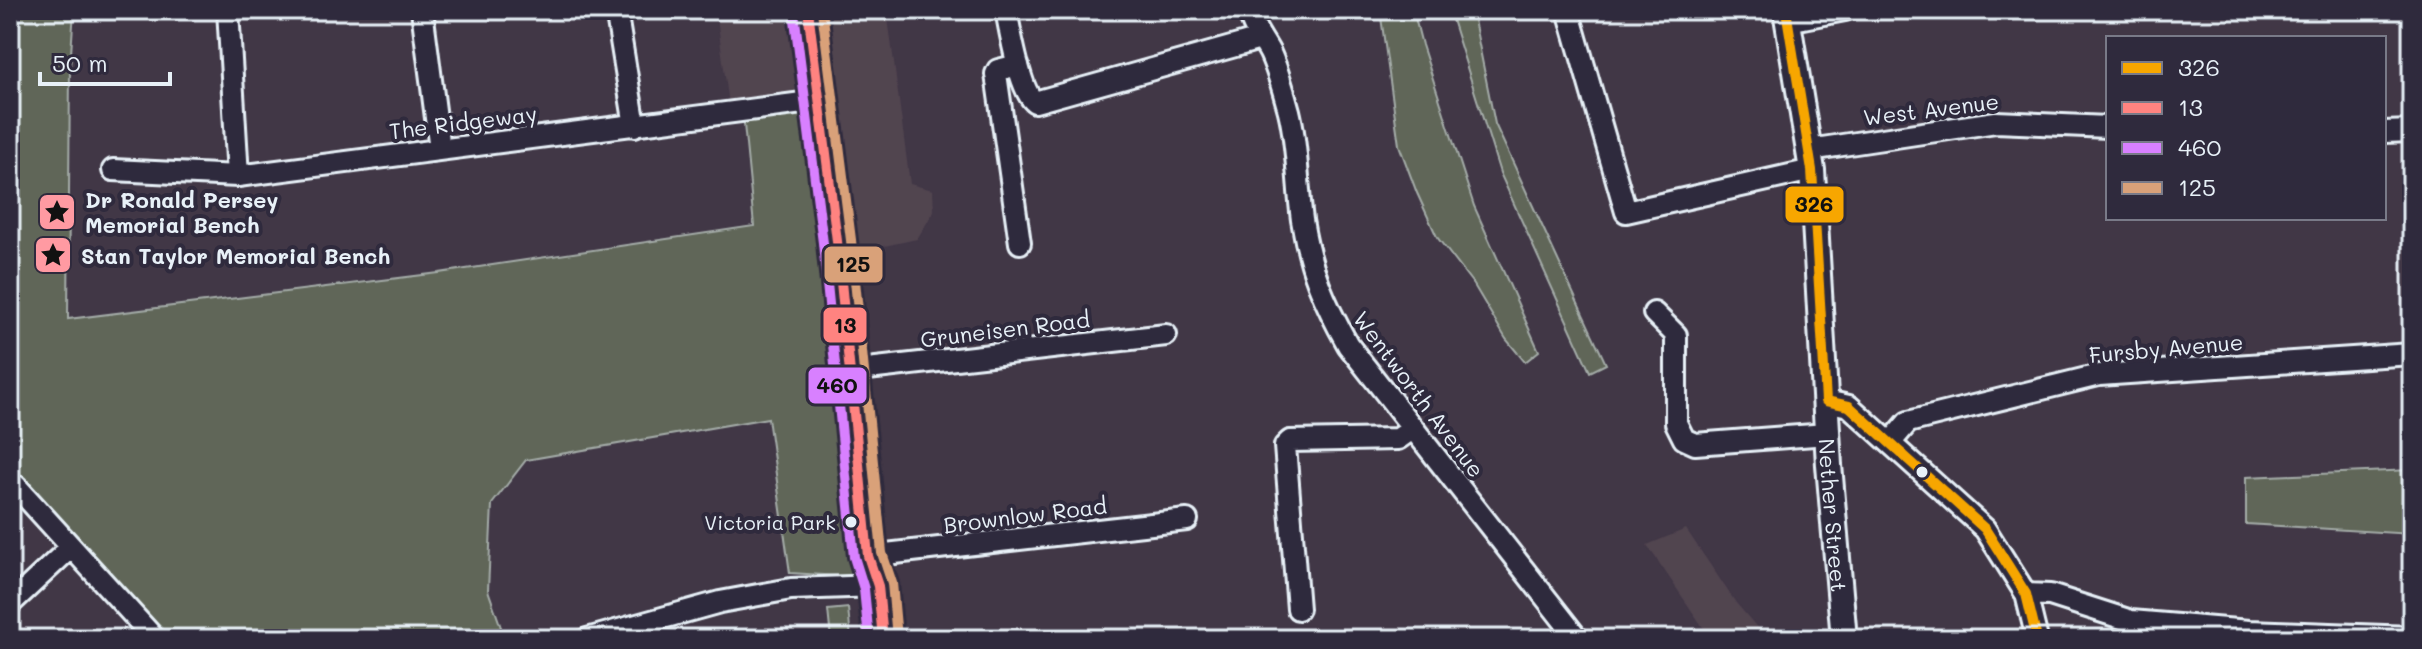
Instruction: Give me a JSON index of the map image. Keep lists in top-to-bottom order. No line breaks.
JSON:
{"streets":{"street":["West Avenue","The Ridgeway","Gruneisen Road","Fursby Avenue","Wentworth Avenue","Brownlow Road","Nether Street"]},"crossings":[["West Avenue","Nether Street"]],"places":{"place":["Dr Ronald Persey Memorial Bench","Stan Taylor Memorial Bench"],"other":["Victoria Park"]},"lines":["transit line 326","transit line 13","transit line 125","transit line 460"],"legend":["326","13","460","125"],"scale_bar":"50 m"}
